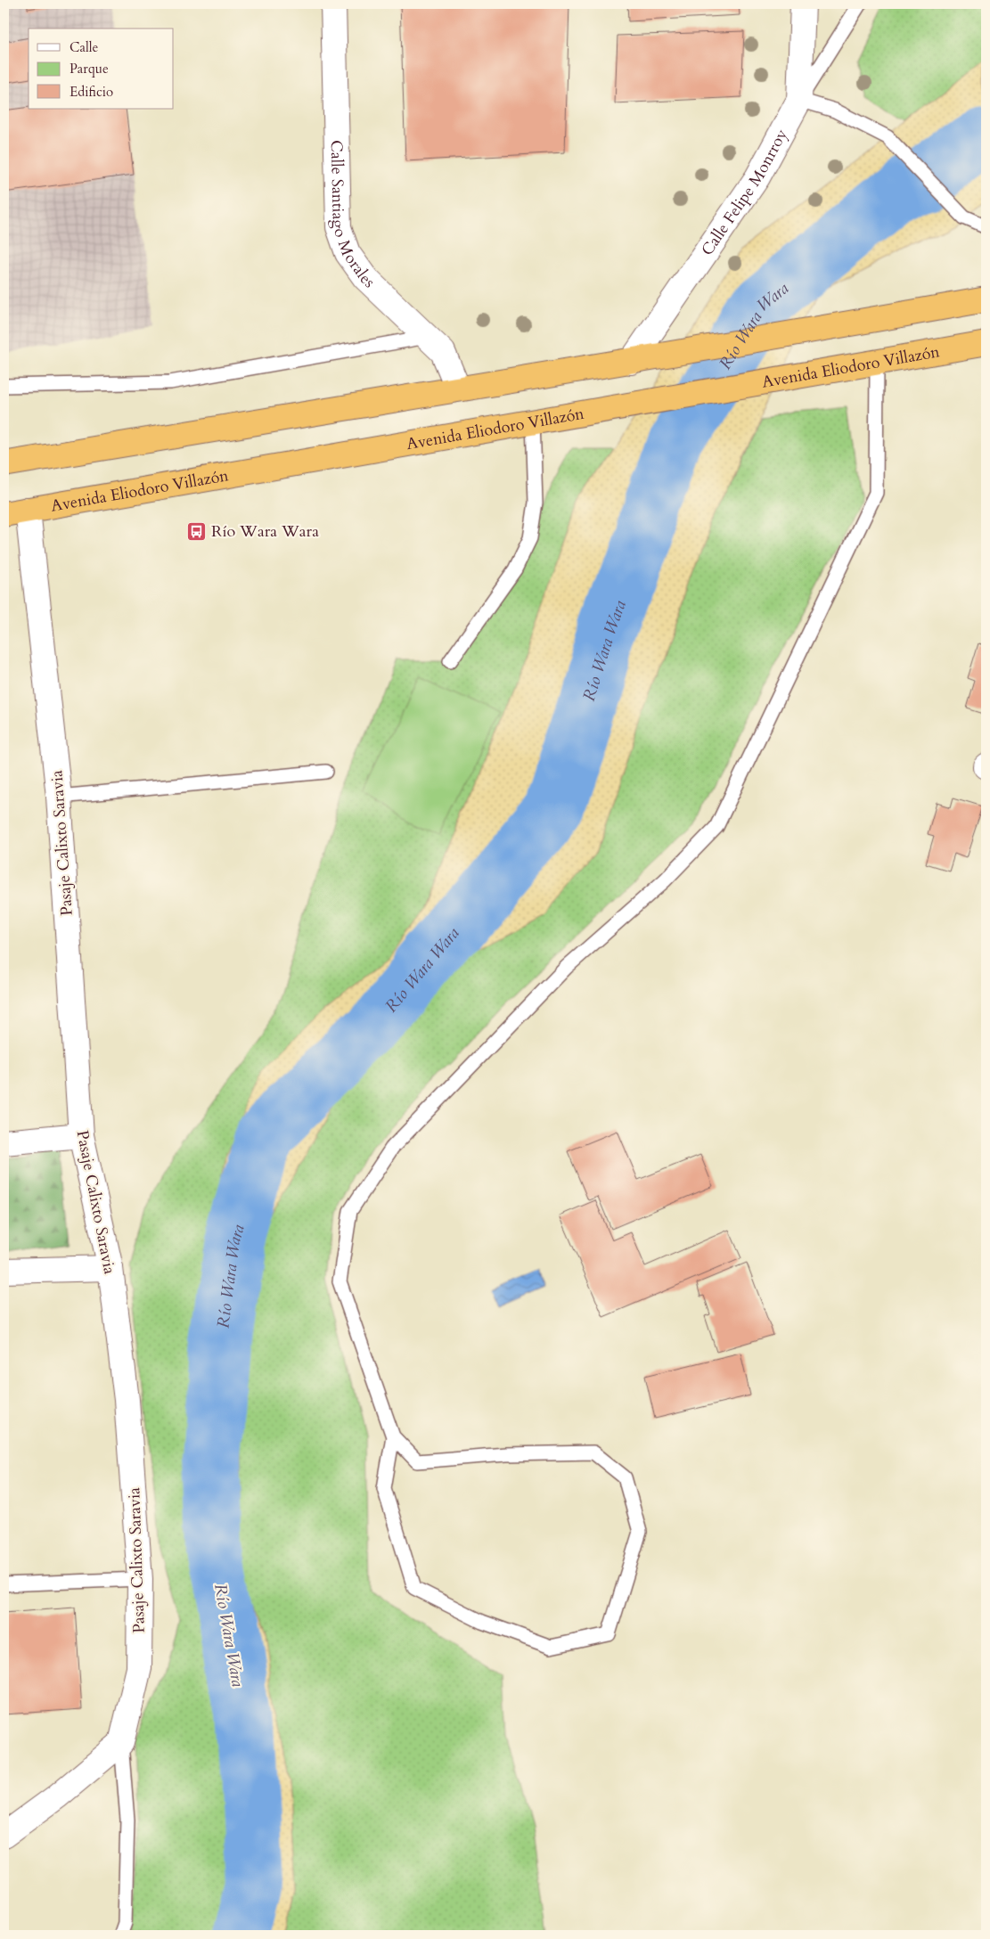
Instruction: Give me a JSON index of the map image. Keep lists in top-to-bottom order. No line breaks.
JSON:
{"streets":{"highway":["Avenida Eliodoro Villazón"],"street":["Calle Felipe Monrroy","Calle Santiago Morales","Pasaje Calixto Saravia"]},"crossings":[["Avenida Eliodoro Villazón","Pasaje Calixto Saravia"]],"water":["Río Wara Wara"],"places":{"bus stop":["Río Wara Wara"]},"legend":["Calle","Parque","Edificio"]}
